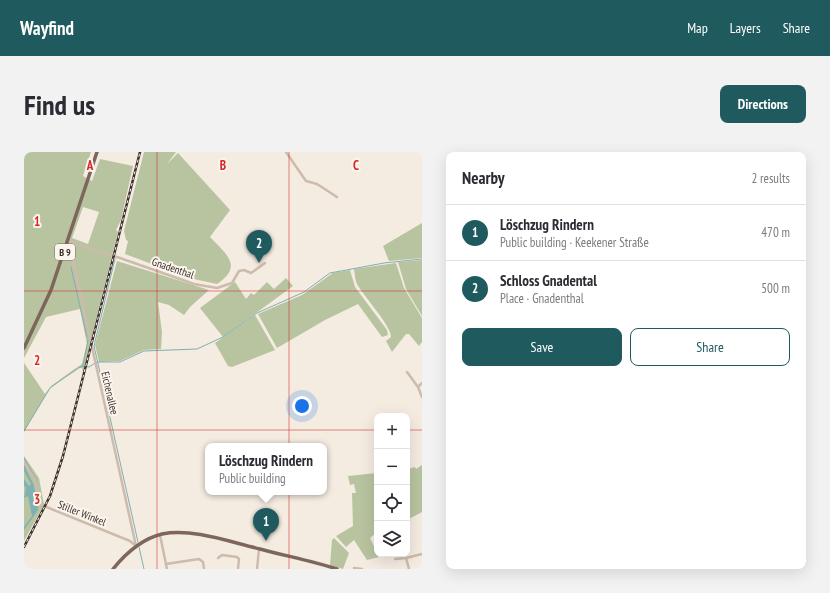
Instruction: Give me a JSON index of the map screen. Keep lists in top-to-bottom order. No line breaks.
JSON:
{"streets":{"main road":["B 9"],"street":["Gnadenthal","Eichenallee","Stiller Winkel"]},"crossings":[["B 9","Gnadenthal"],["B 9","Eichenallee"],["Gnadenthal","Eichenallee"],["Eichenallee","Stiller Winkel"]],"page":{"header":"Wayfind","nav":["Map","Layers","Share"],"buttons":["Directions",["Save","Share"]],"title":"Find us","heading":["Nearby","2 results"],"list":[{"mark":"1","name":"Löschzug Rindern","note":"Public building · Keekener Straße","value":"470 m"},{"mark":"2","name":"Schloss Gnadental","note":"Place · Gnadenthal","value":"500 m"}],"pins":["2","1"],"map_buttons":["+","−"],"popup":["Löschzug Rindern","Public building"]},"grid":{"columns":["A","B","C"],"rows":["1","2","3"]}}
